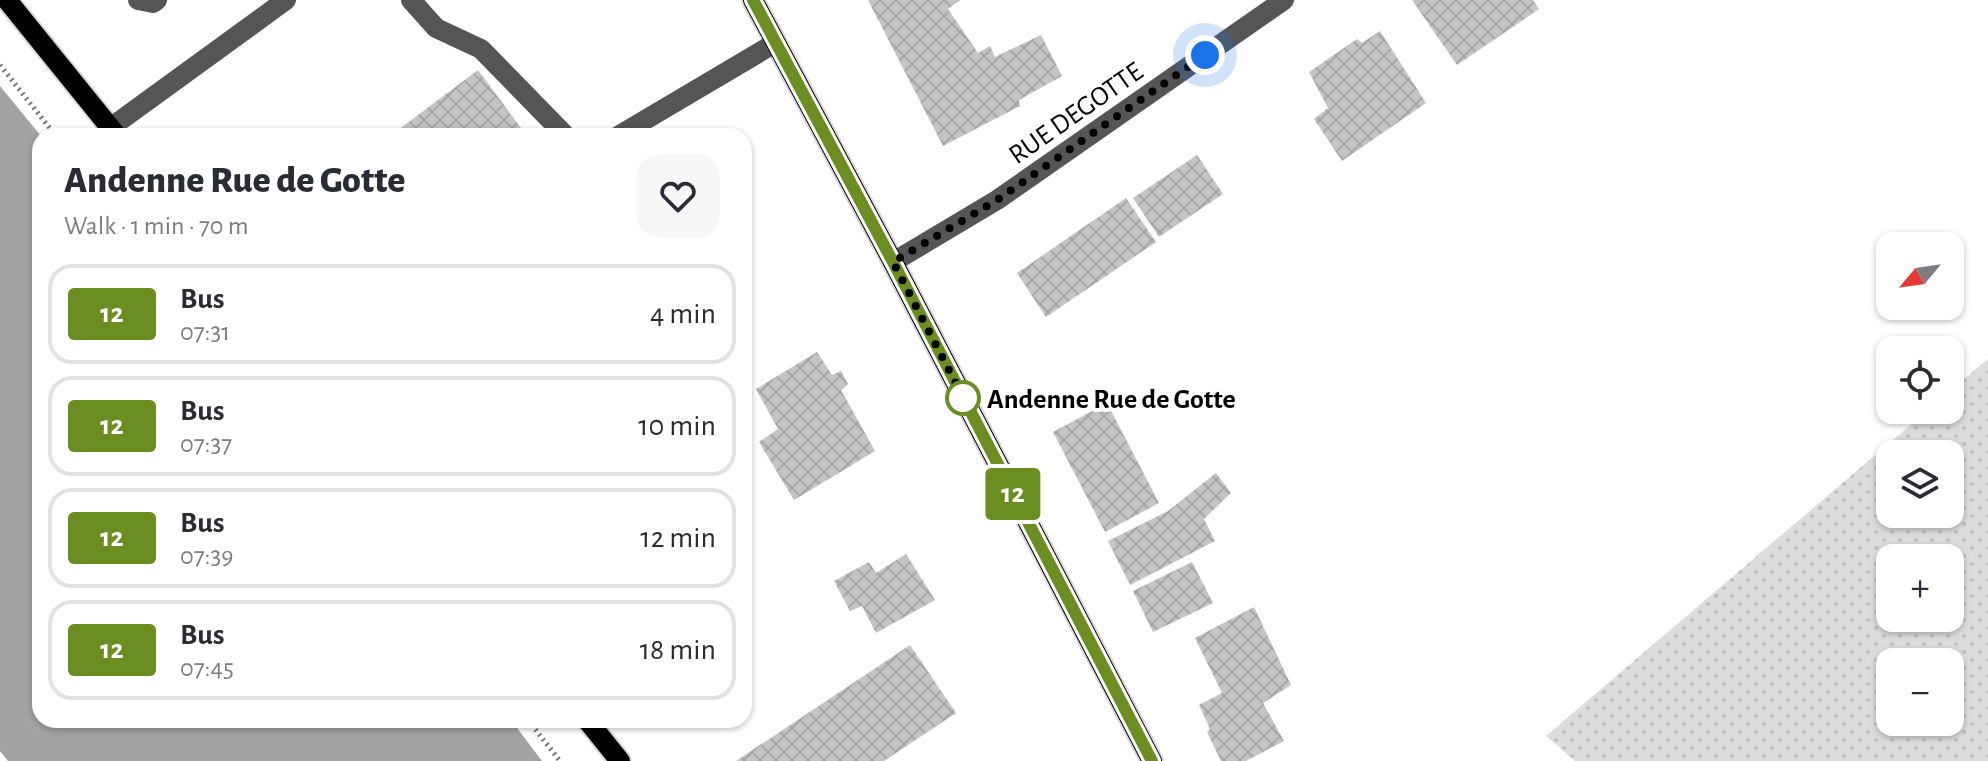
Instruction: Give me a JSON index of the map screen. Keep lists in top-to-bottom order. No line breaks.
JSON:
{"streets":{"street":["RUE DEGOTTE"]},"places":["Andenne Rue de Gotte"],"lines":["bus line 12"],"north":"bottom left","page":{"on_map":"12","heading":["Andenne Rue de Gotte","Walk · 1 min · 70 m"],"map_buttons":["+","−"],"list":[{"mark":"12","name":"Bus","note":"07:31","value":"4 min"},{"mark":"12","name":"Bus","note":"07:37","value":"10 min"},{"mark":"12","name":"Bus","note":"07:39","value":"12 min"},{"mark":"12","name":"Bus","note":"07:45","value":"18 min"}]}}
